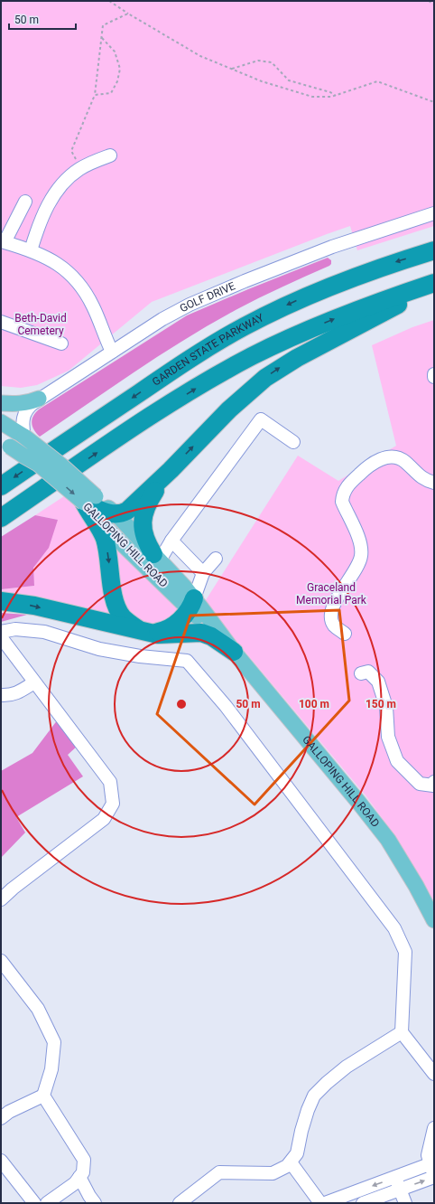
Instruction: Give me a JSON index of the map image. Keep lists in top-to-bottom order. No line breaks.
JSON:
{"streets":{"highway":["GARDEN STATE PARKWAY"],"main road":["GALLOPING HILL ROAD"],"street":["GOLF DRIVE"]},"crossings":[["GOLF DRIVE","GALLOPING HILL ROAD"]],"parks":["Beth-David Cemetery","Graceland Memorial Park"],"scale_bar":"50 m","rings":["50 m","100 m","150 m"]}
